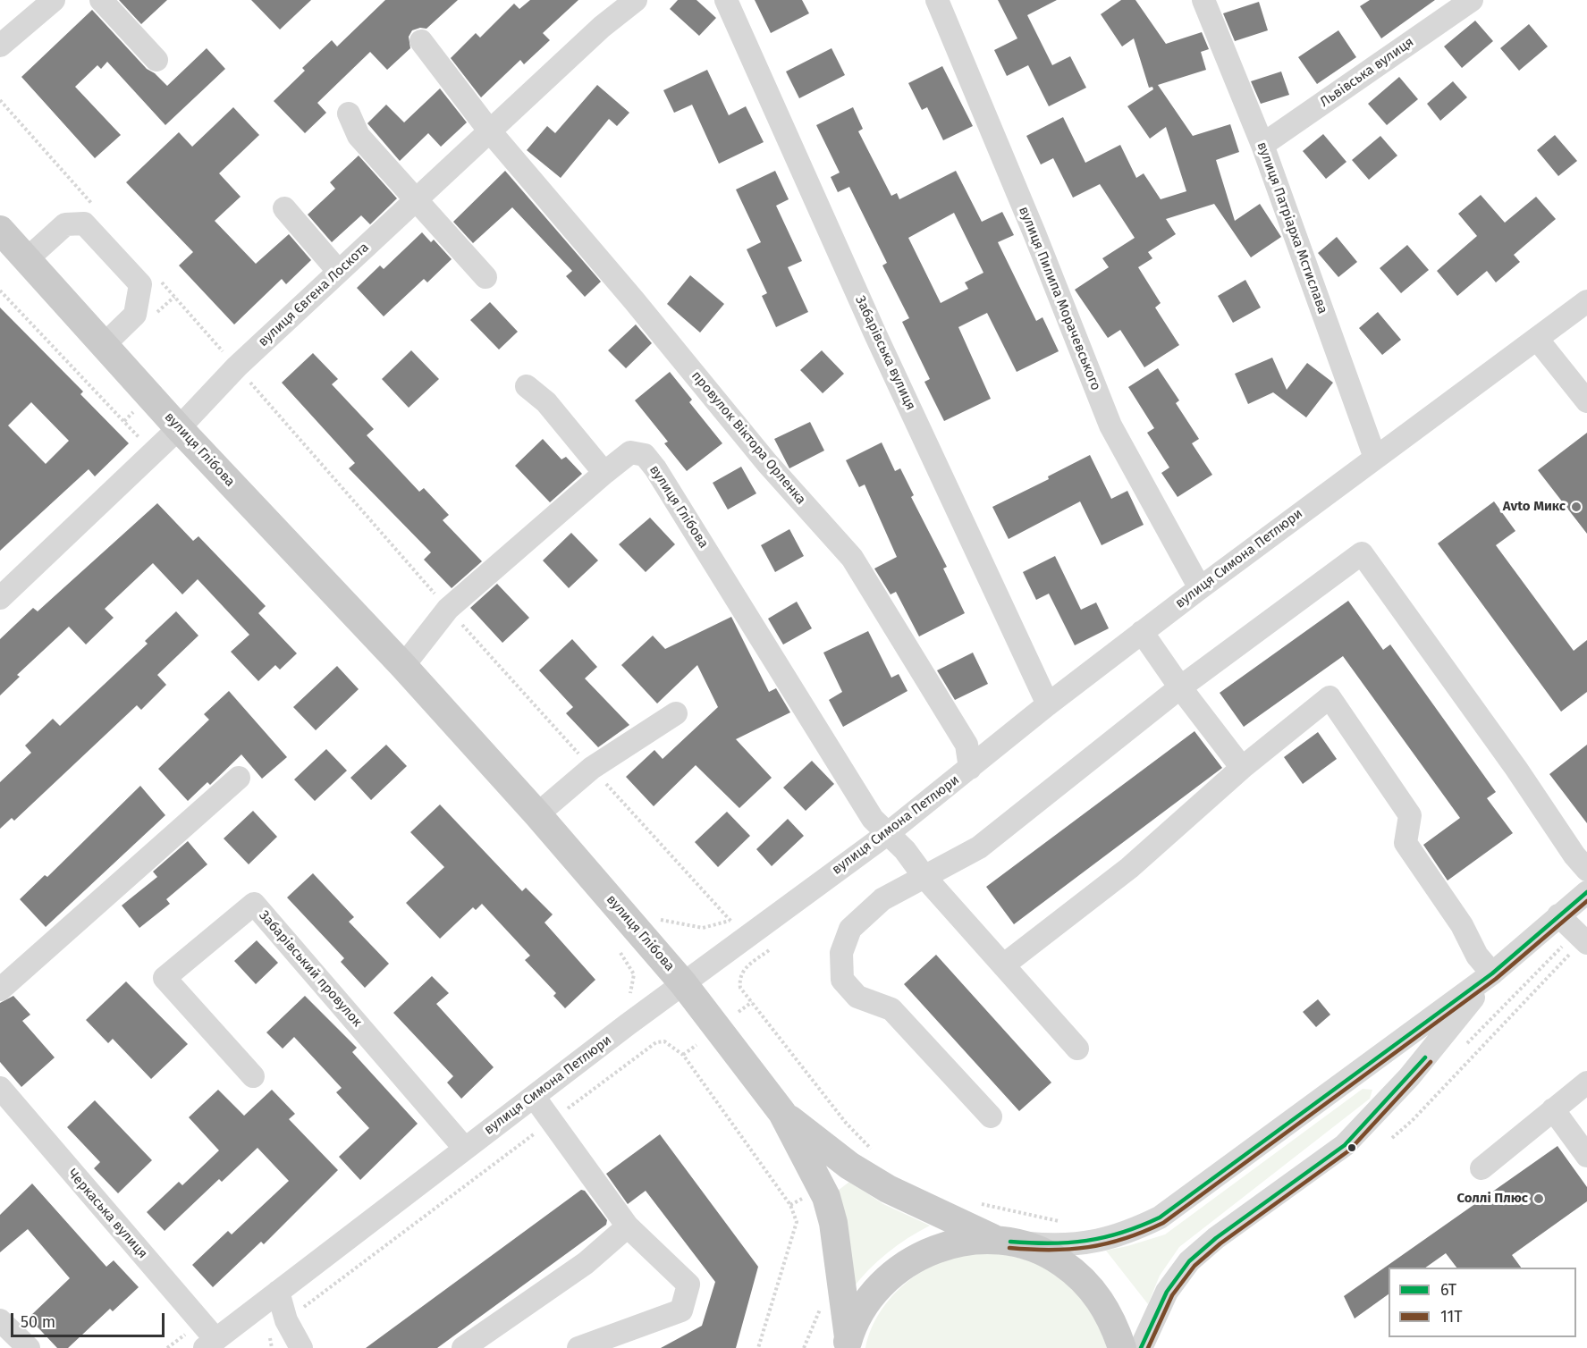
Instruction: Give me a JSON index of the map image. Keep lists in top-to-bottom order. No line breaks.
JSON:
{"streets":{"main road":["вулиця Глібова"],"street":["Львівська вулиця","вулиця Патріарха Мстислава","вулиця Євгена Лоскота","вулиця Пилипа Морачевського","Забарівська вулиця","провулок Віктора Орленка","вулиця Симона Петлюри","Забарівський провулок","Черкаська вулиця"]},"crossings":[["Львівська вулиця","вулиця Патріарха Мстислава"],["вулиця Патріарха Мстислава","вулиця Симона Петлюри"],["вулиця Євгена Лоскота","провулок Віктора Орленка"],["вулиця Євгена Лоскота","вулиця Глібова"],["вулиця Пилипа Морачевського","вулиця Симона Петлюри"],["Забарівська вулиця","вулиця Симона Петлюри"],["провулок Віктора Орленка","вулиця Симона Петлюри"],["вулиця Глібова","вулиця Симона Петлюри"],["вулиця Симона Петлюри","Забарівський провулок"],["вулиця Симона Петлюри","Черкаська вулиця"]],"places":["Avto Микс","Соллі Плюс"],"lines":["transit line 6Т","transit line 11Т"],"legend":["6Т","11Т"],"scale_bar":"50 m"}
